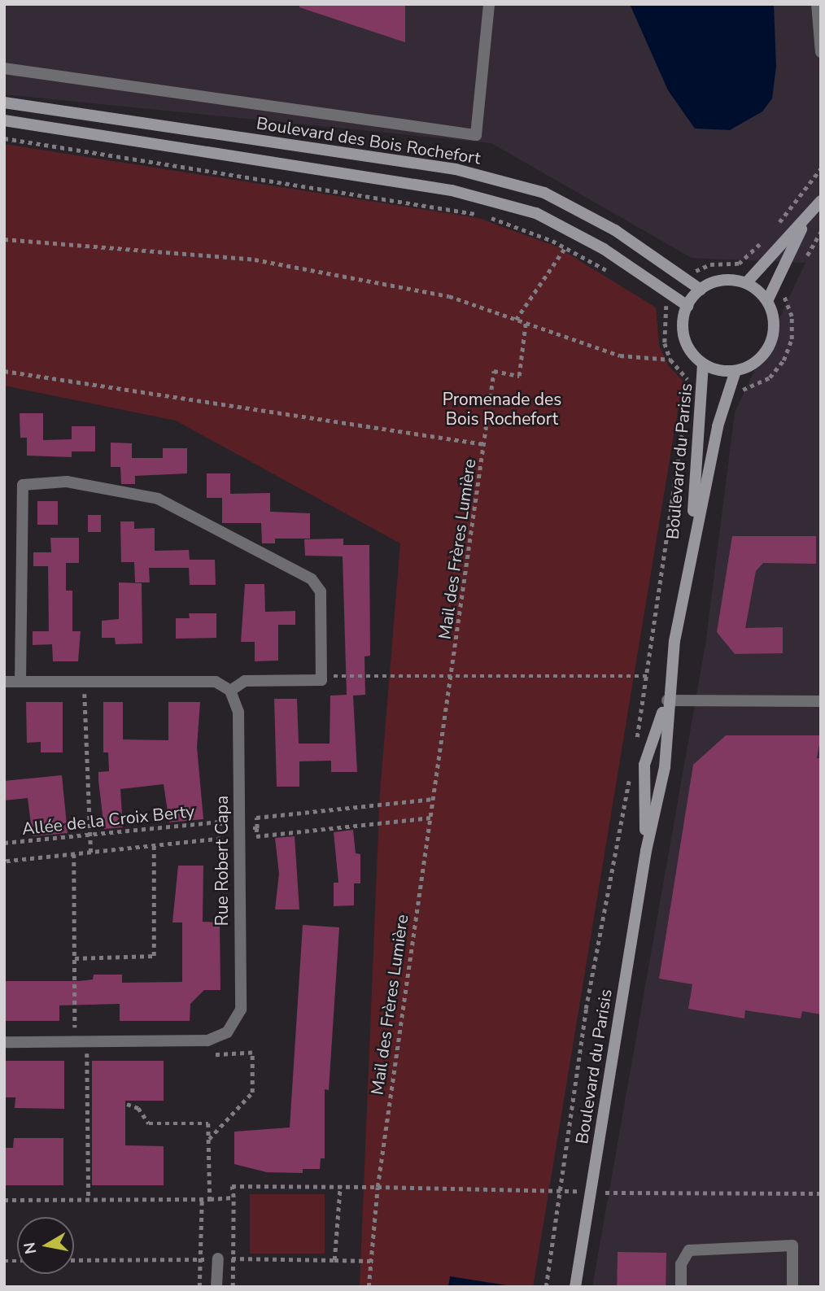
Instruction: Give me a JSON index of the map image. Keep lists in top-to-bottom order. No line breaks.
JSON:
{"streets":{"street":["Boulevard des Bois Rochefort","Boulevard du Parisis","Rue Robert Capa"],"path":["Mail des Frères Lumière","Allée de la Croix Berty"]},"crossings":[["Boulevard des Bois Rochefort","Boulevard du Parisis"],["Mail des Frères Lumière","Allée de la Croix Berty"],["Allée de la Croix Berty","Rue Robert Capa"]],"parks":["Promenade des Bois Rochefort"],"north":"left"}
